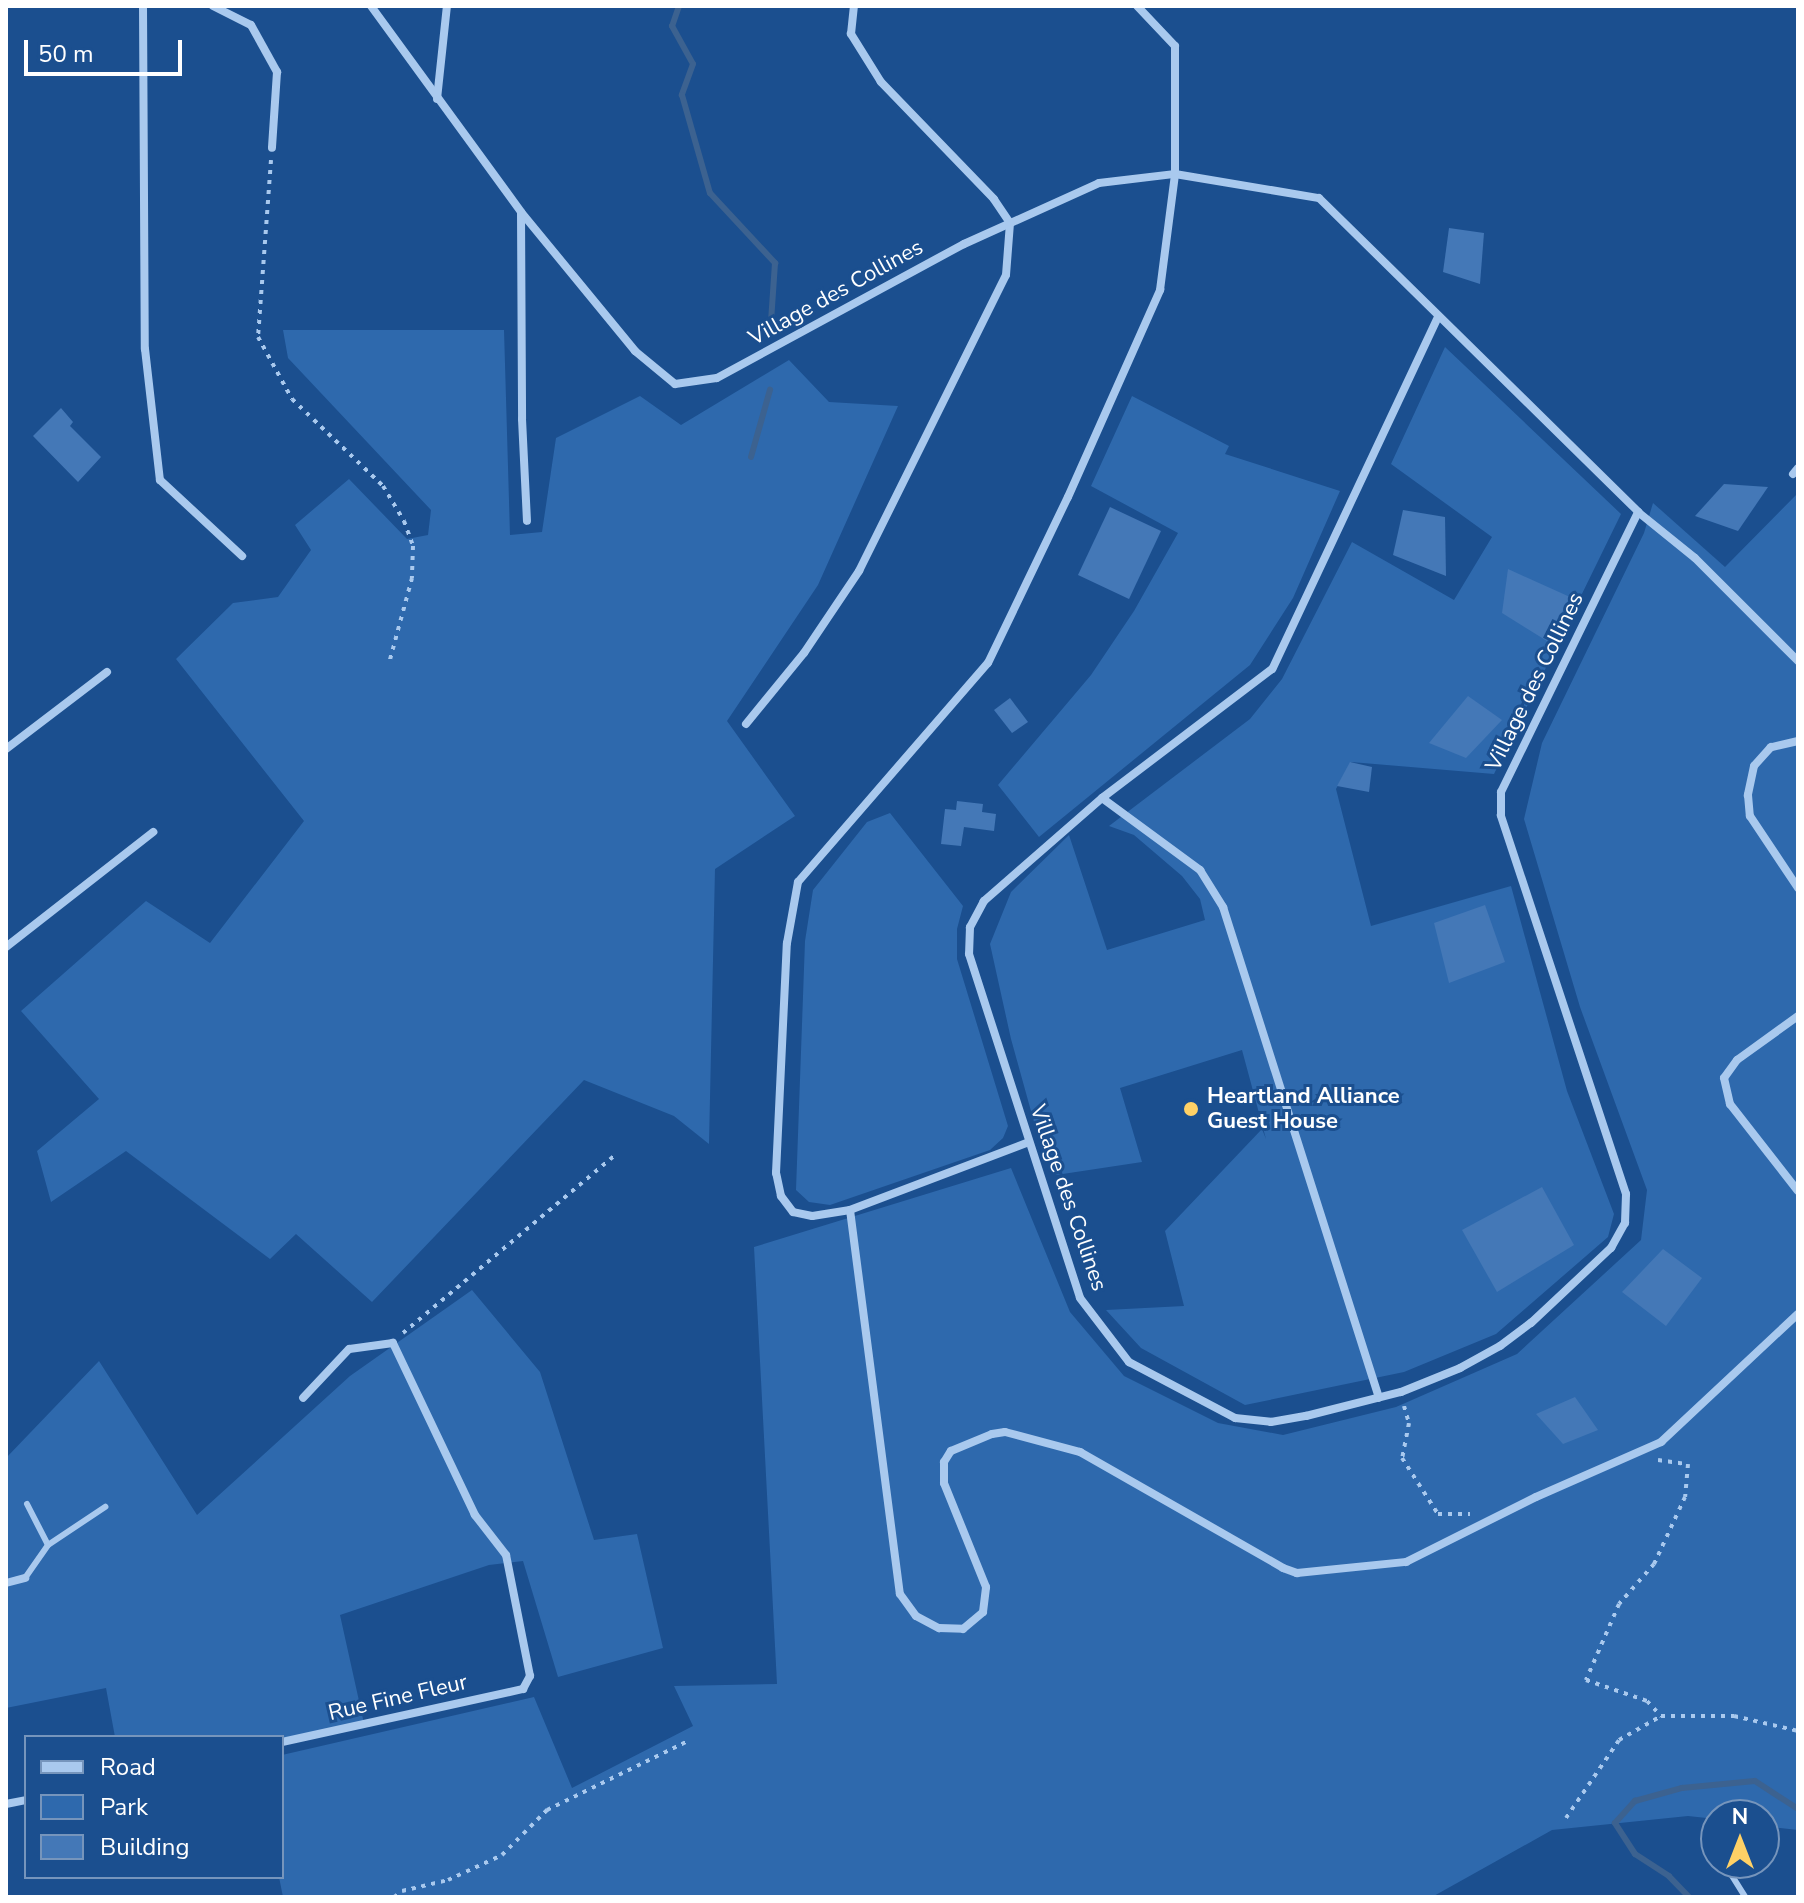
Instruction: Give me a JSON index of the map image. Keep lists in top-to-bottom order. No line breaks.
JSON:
{"streets":{"street":["Village des Collines","Rue Fine Fleur"]},"places":["Heartland Alliance Guest House"],"legend":["Road","Park","Building"],"scale_bar":"50 m","north":"top"}
